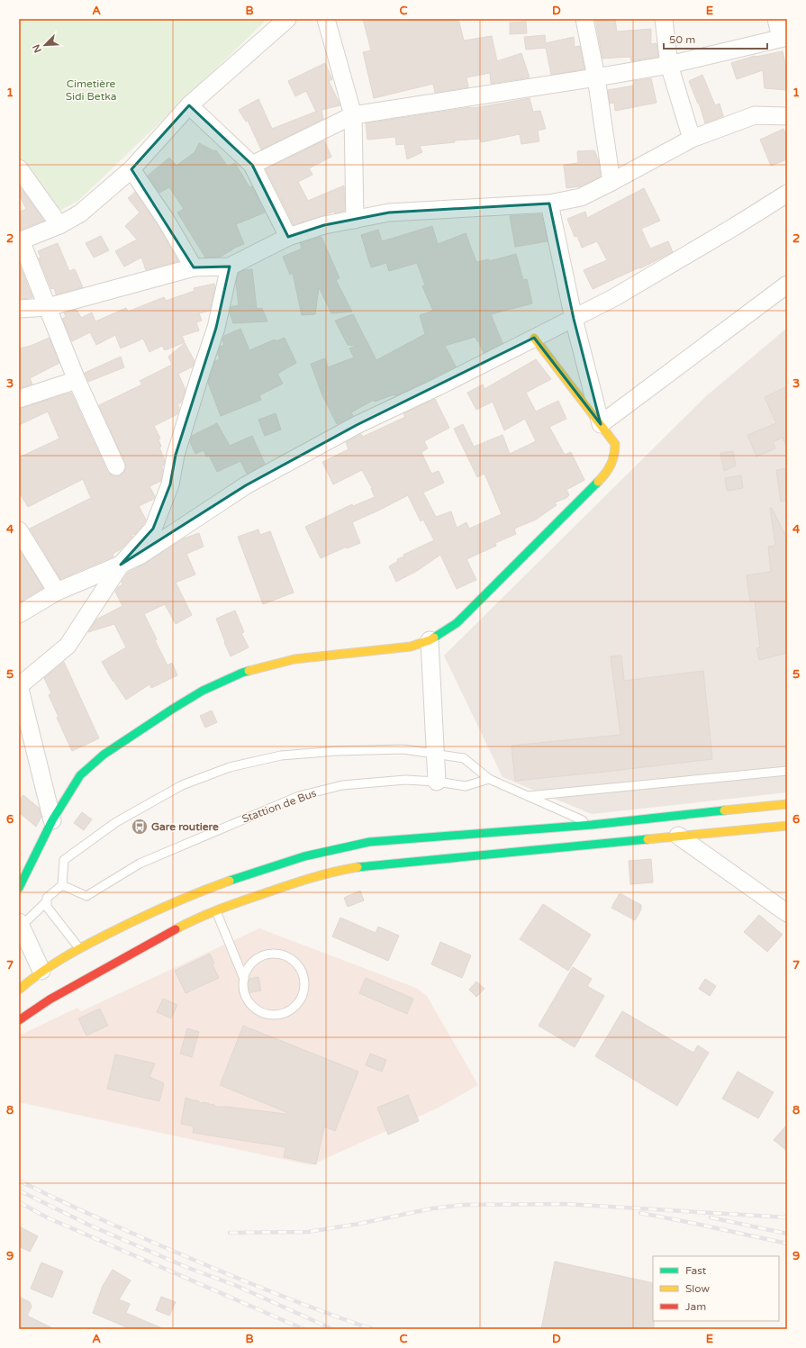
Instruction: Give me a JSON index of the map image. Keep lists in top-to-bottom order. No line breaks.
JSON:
{"streets":{"lane":["Stattion de Bus"]},"parks":["Cimetière Sidi Betka"],"places":{"bus stop":["Gare routiere"]},"legend":["Fast","Slow","Jam"],"scale_bar":"50 m","north":"bottom left","grid":{"columns":["A","B","C","D","E"],"rows":["1","2","3","4","5","6","7","8","9"]}}
